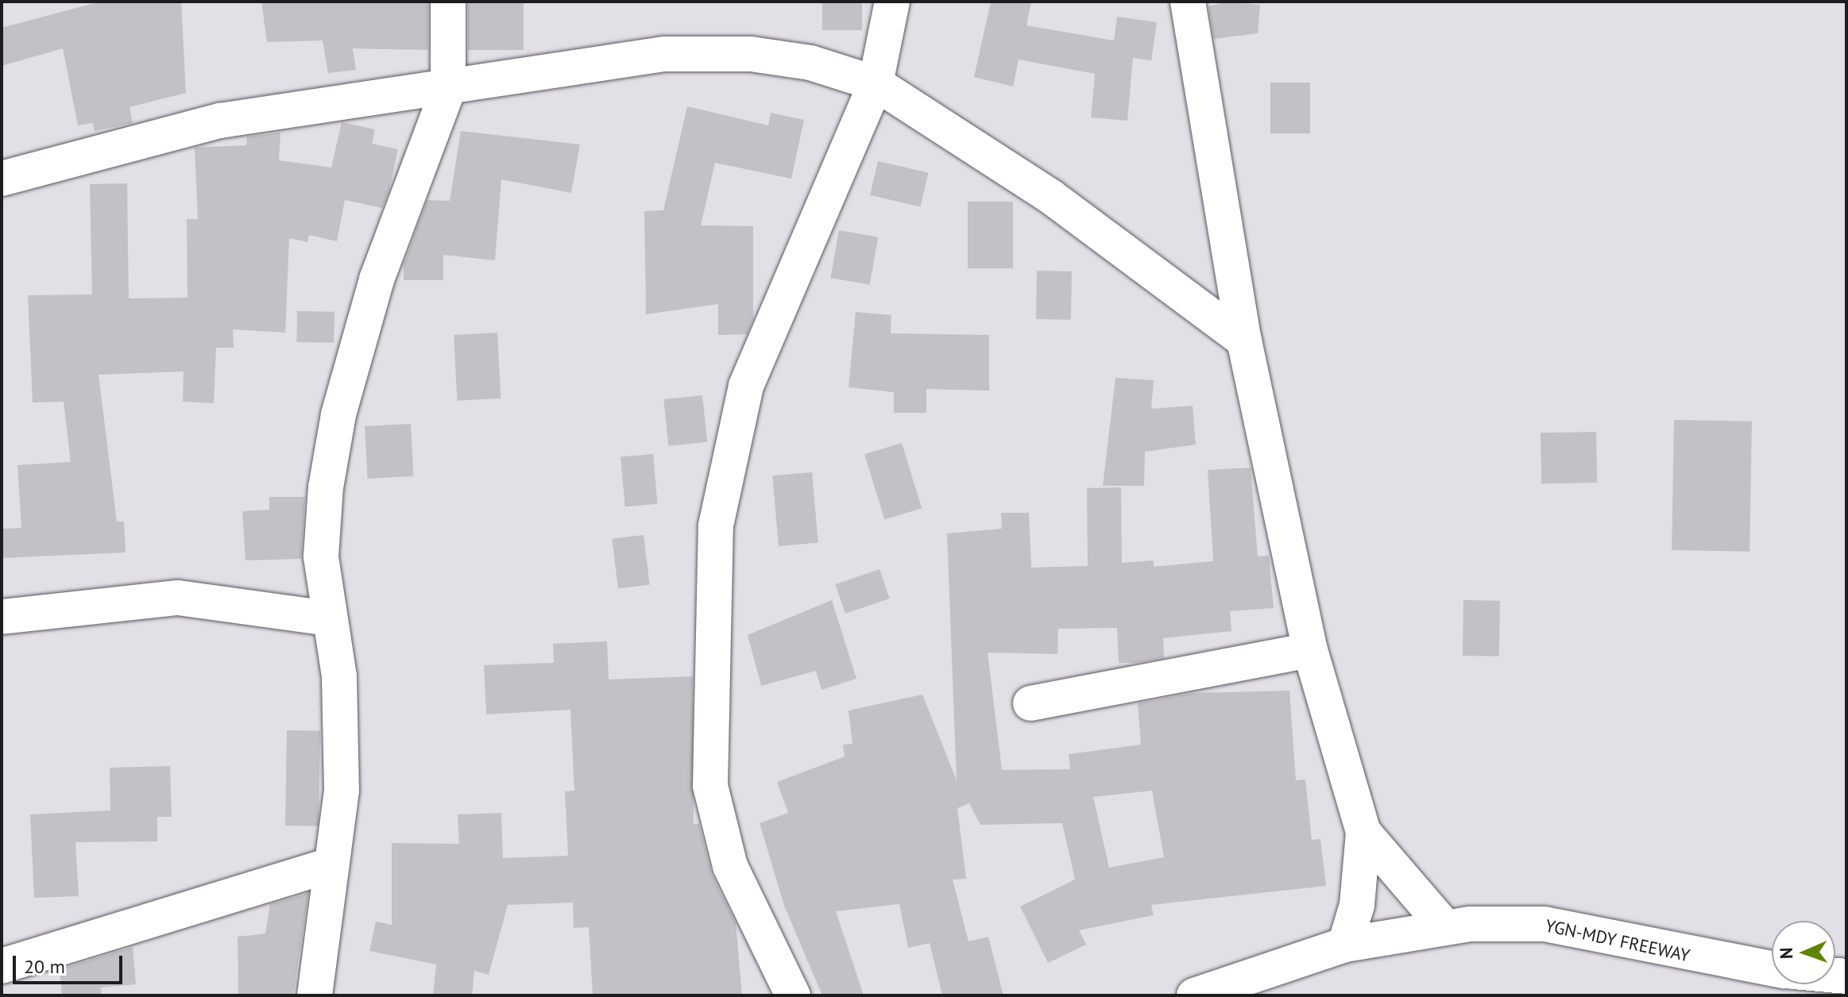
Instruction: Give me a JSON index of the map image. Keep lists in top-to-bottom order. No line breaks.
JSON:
{"streets":{"street":["YGN-MDY FREEWAY"]},"scale_bar":"20 m","north":"left"}
